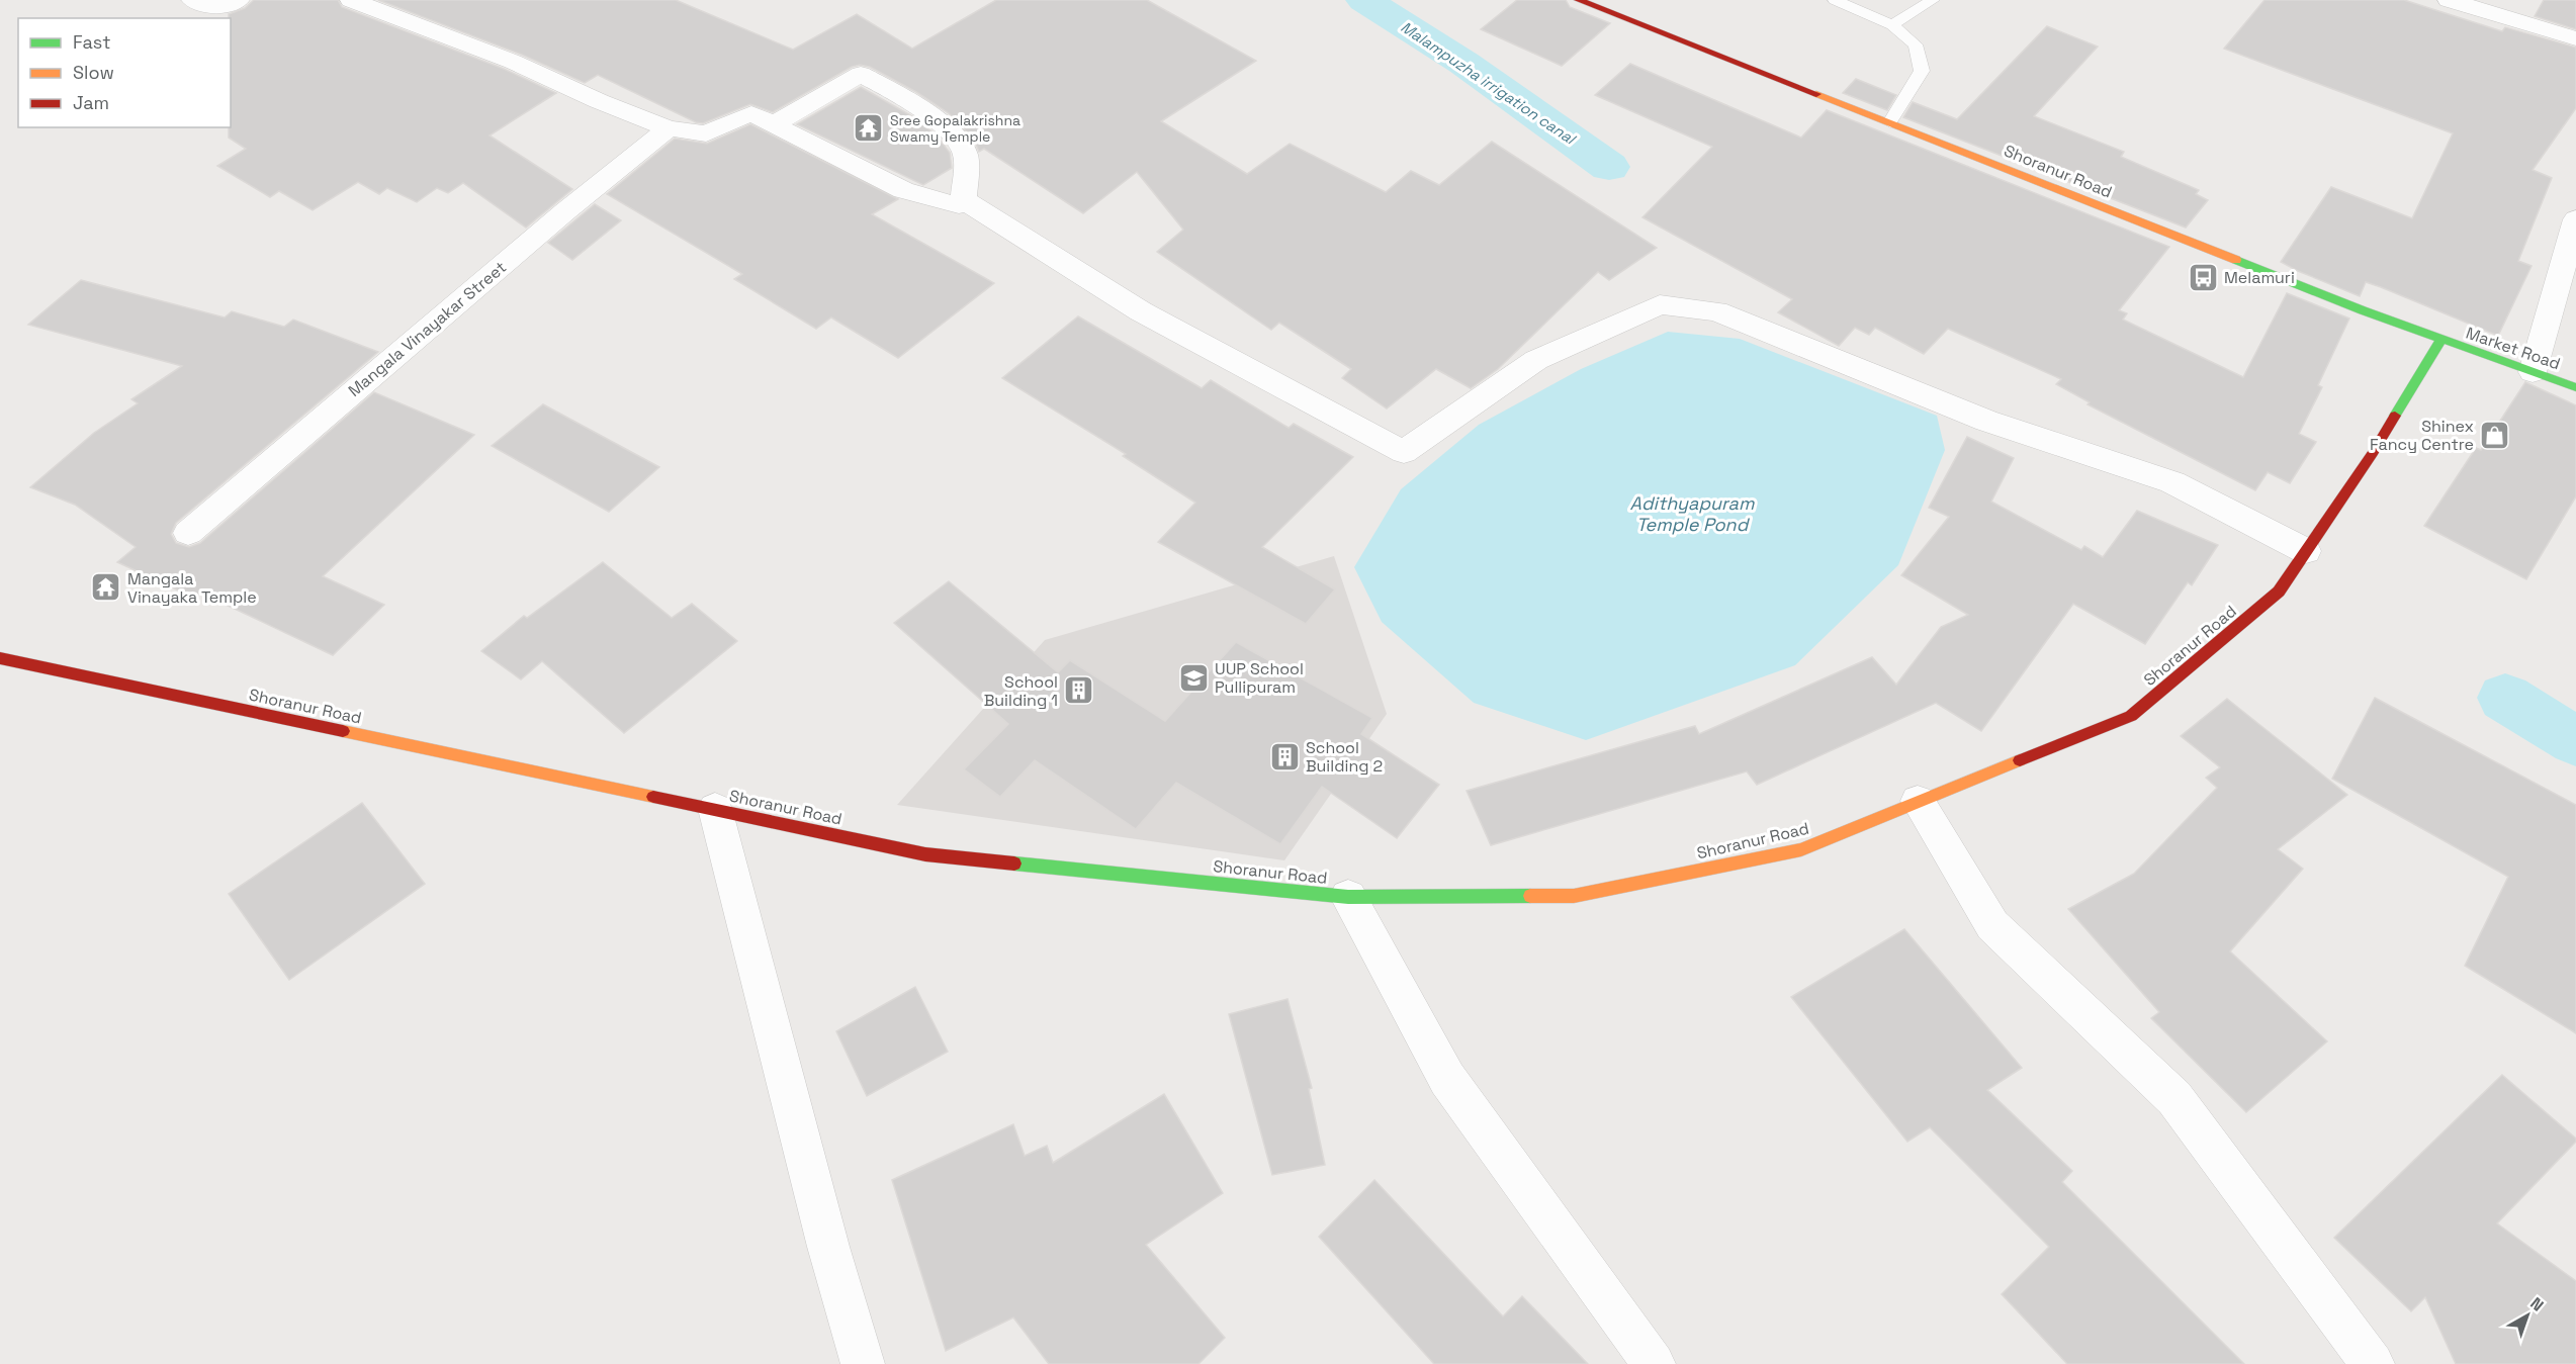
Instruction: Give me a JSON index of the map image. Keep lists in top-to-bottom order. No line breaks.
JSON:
{"streets":{"main road":["Shoranur Road","Market Road"],"street":["Mangala Vinayakar Street"]},"crossings":[["Shoranur Road","Market Road"]],"water":["Malampuzha irrigation canal","Adithyapuram Temple Pond"],"places":{"temple":["Sree Gopalakrishna Swamy Temple","Mangala Vinayaka Temple"],"bus stop":["Melamuri"],"shop":["Shinex Fancy Centre"],"school or university":["UUP School Pullipuram"],"building":["School Building 1","School Building 2"]},"legend":["Fast","Slow","Jam"],"north":"top right"}
